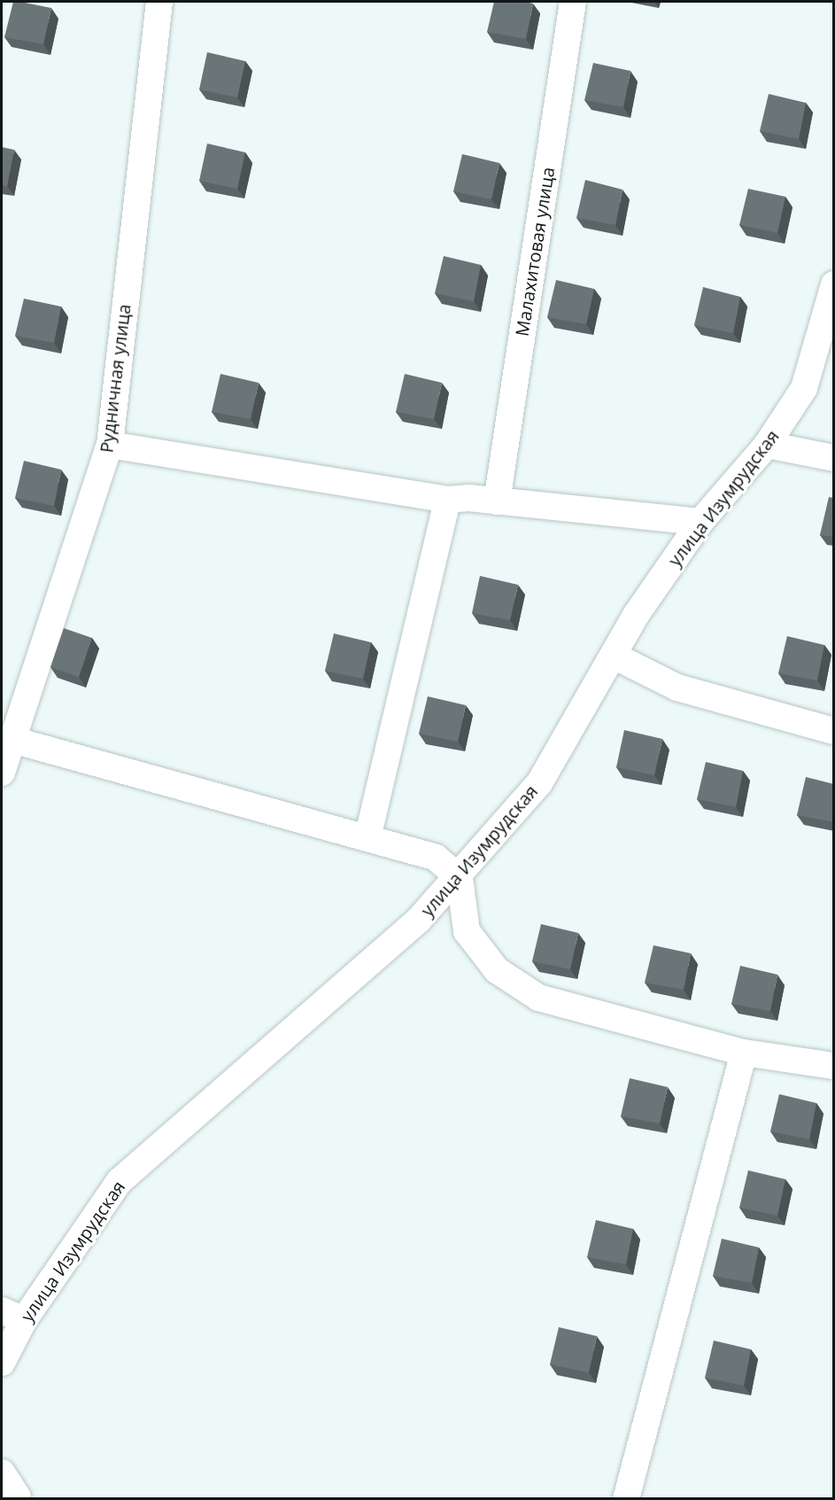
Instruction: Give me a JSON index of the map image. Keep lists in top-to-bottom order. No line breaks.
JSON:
{"streets":{"street":["Малахитовая улица","Рудничная улица","улица Изумрудская"]}}
